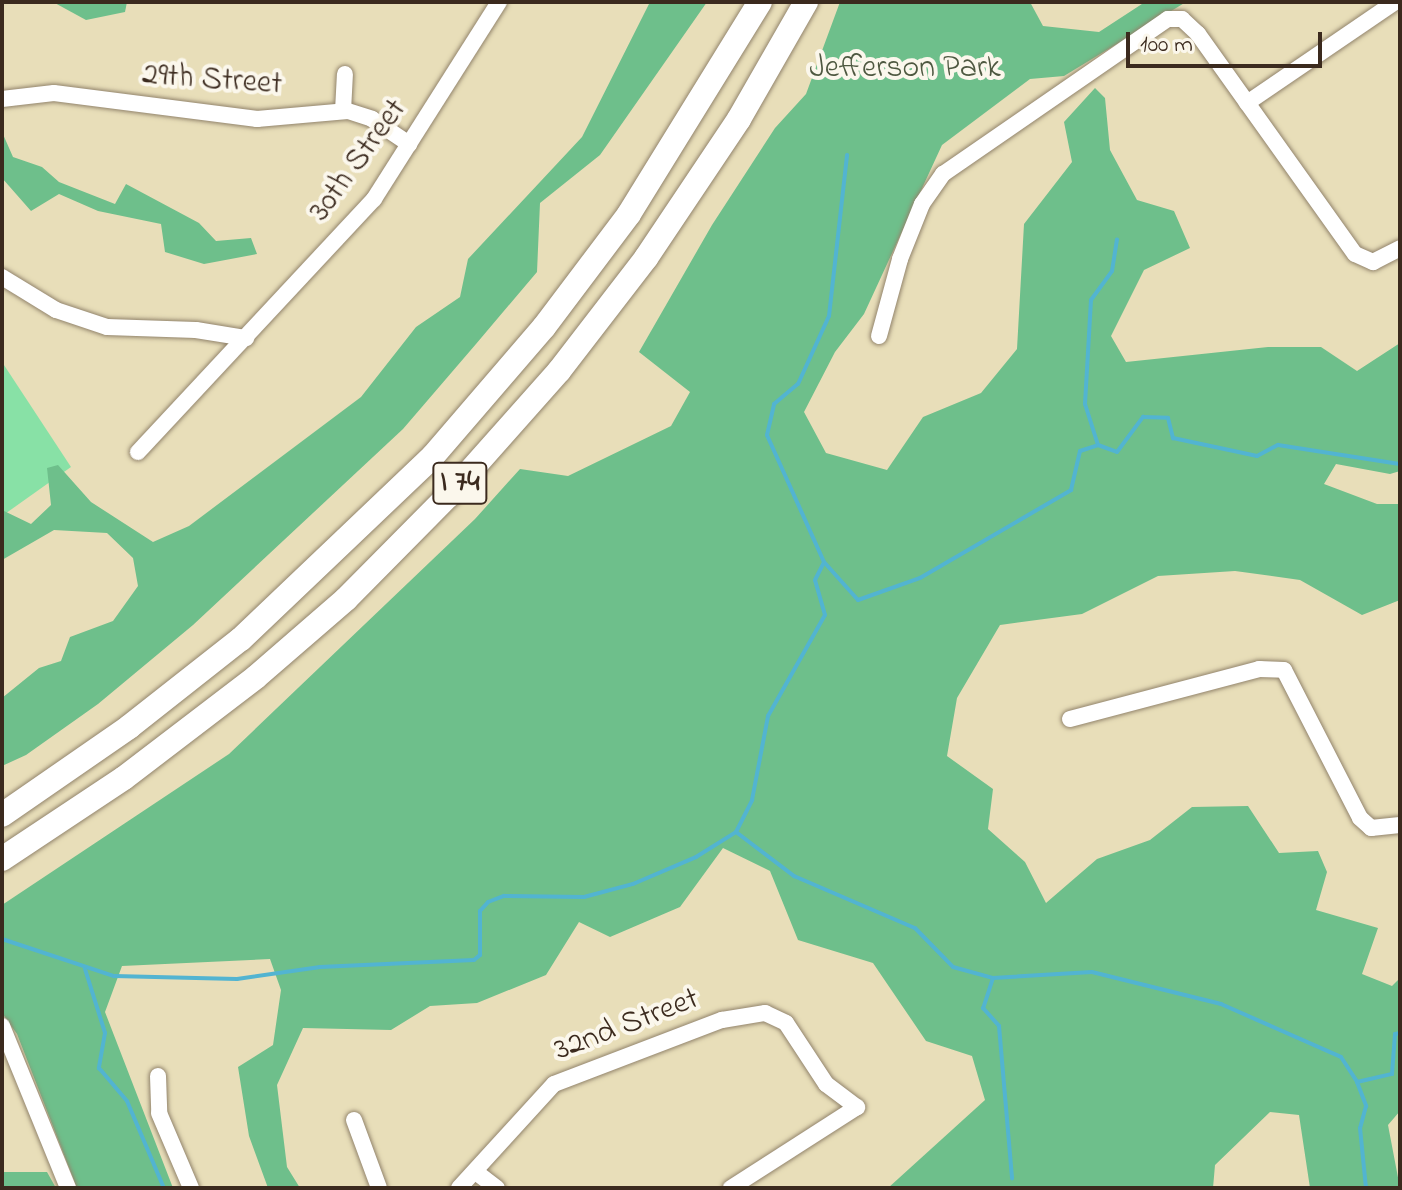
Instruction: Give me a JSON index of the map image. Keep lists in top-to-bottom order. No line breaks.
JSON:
{"streets":{"highway":["I 74"],"street":["29th Street","30th Street","32nd Street"]},"crossings":[["29th Street","30th Street"]],"parks":["Jefferson Park"],"scale_bar":"100 m"}
